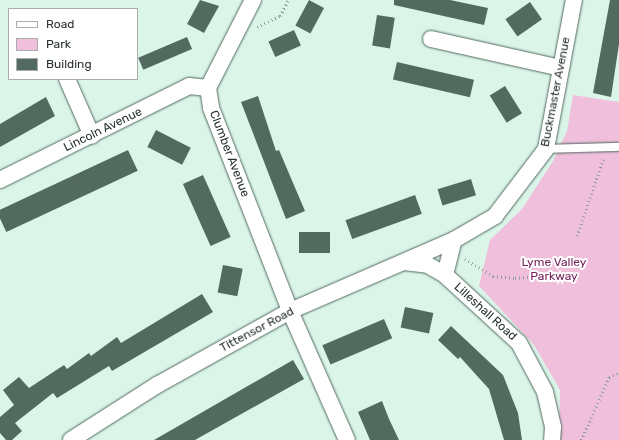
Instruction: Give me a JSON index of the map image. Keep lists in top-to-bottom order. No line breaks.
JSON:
{"streets":{"street":["Buckmaster Avenue","Lincoln Avenue","Clumber Avenue","Lilleshall Road","Tittensor Road"]},"crossings":[["Buckmaster Avenue","Lilleshall Road"],["Buckmaster Avenue","Tittensor Road"],["Lincoln Avenue","Clumber Avenue"],["Clumber Avenue","Tittensor Road"],["Lilleshall Road","Tittensor Road"]],"parks":["Lyme Valley Parkway"],"legend":["Road","Park","Building"]}
